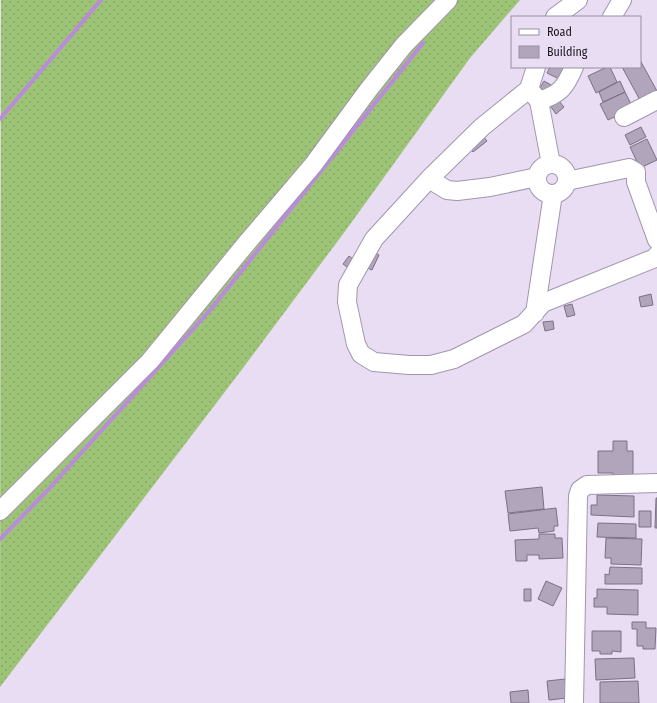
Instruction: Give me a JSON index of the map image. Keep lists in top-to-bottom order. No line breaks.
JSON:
{"legend":["Road","Building"]}
